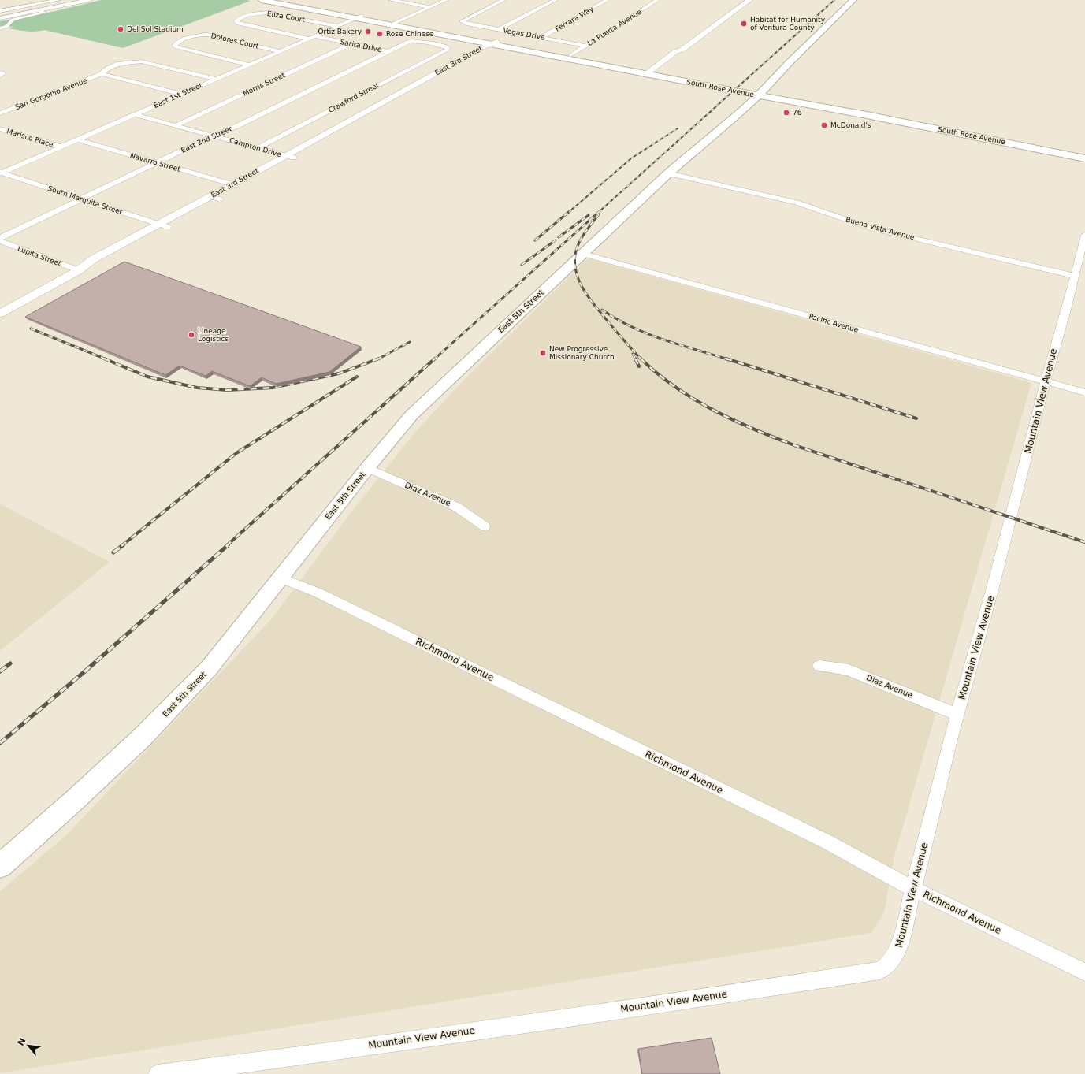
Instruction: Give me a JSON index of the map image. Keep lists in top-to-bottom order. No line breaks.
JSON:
{"streets":{"main road":["South Rose Avenue","East 5th Street"],"street":["Eliza Court","Ferrara Way","La Puerta Avenue","Vegas Drive","Dolores Court","Sarita Drive","East 3rd Street","Morris Street","San Gorgonio Avenue","East 1st Street","Crawford Street","Marisco Place","East 2nd Street","Campton Drive","Navarro Street","South Marquita Street","Buena Vista Avenue","Lupita Street","Pacific Avenue","Mountain View Avenue","Diaz Avenue","Richmond Avenue"]},"crossings":[["Eliza Court","Sarita Drive"],["Eliza Court","East 1st Street"],["Ferrara Way","Vegas Drive"],["La Puerta Avenue","Vegas Drive"],["La Puerta Avenue","South Rose Avenue"],["Dolores Court","East 1st Street"],["Sarita Drive","Morris Street"],["Sarita Drive","East 1st Street"],["Sarita Drive","East 2nd Street"],["East 3rd Street","South Rose Avenue"],["East 3rd Street","Campton Drive"],["East 3rd Street","Navarro Street"],["East 3rd Street","South Marquita Street"],["East 3rd Street","Lupita Street"],["Morris Street","Campton Drive"],["South Rose Avenue","East 1st Street"],["South Rose Avenue","East 5th Street"],["San Gorgonio Avenue","East 1st Street"],["East 1st Street","Marisco Place"],["East 1st Street","Campton Drive"],["East 1st Street","Navarro Street"],["East 1st Street","South Marquita Street"],["Crawford Street","East 2nd Street"],["Crawford Street","Campton Drive"],["East 2nd Street","Campton Drive"],["East 2nd Street","Navarro Street"],["East 2nd Street","South Marquita Street"],["Buena Vista Avenue","East 5th Street"],["Buena Vista Avenue","Mountain View Avenue"],["East 5th Street","Pacific Avenue"],["East 5th Street","Diaz Avenue"],["East 5th Street","Richmond Avenue"],["Pacific Avenue","Mountain View Avenue"],["Mountain View Avenue","Diaz Avenue"],["Mountain View Avenue","Richmond Avenue"]],"places":["Habitat for Humanity of Ventura County","Del Sol Stadium","Ortiz Bakery","Rose Chinese","76","McDonald's","Lineage Logistics","New Progressive Missionary Church"],"north":"top left"}
